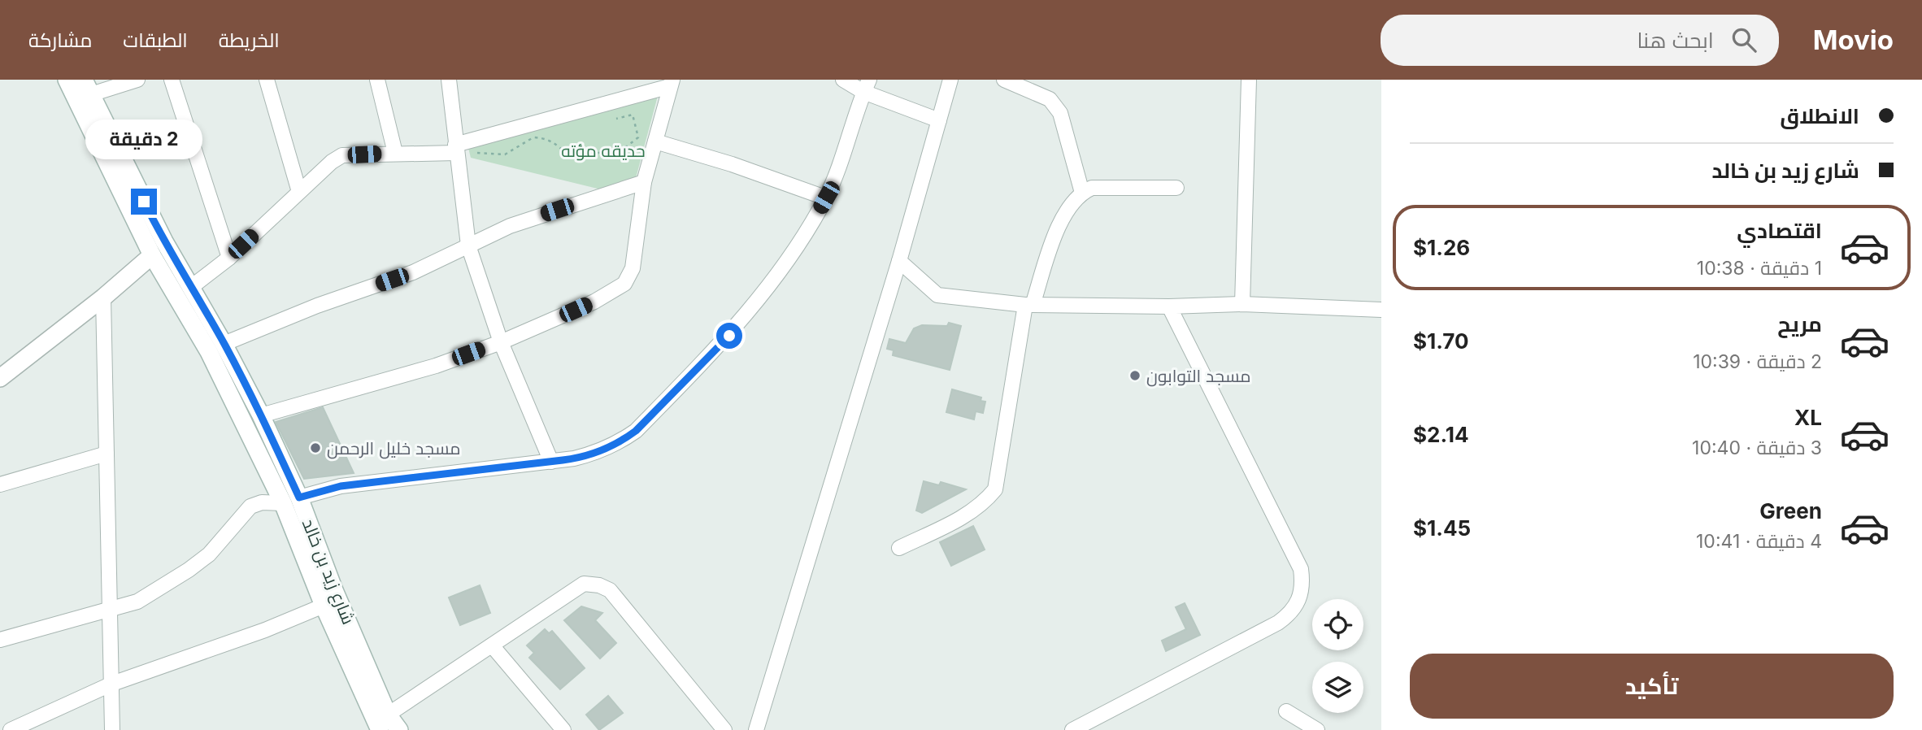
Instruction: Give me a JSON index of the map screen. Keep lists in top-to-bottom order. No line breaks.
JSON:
{"streets":{"main road":["شارع زيد بن خالد"]},"parks":["حديقه مؤته"],"places":["مسجد التوابون","مسجد خليل الرحمن"],"page":{"header":"Movio","search":"ابحث هنا","nav":["الخريطة","الطبقات","مشاركة"],"banner":["الانطلاق","شارع زيد بن خالد"],"bubble":"2 دقيقة","list":[{"name":"اقتصادي","note":"1 دقيقة · 10:38","value":"$1.26"},{"name":"مريح","note":"2 دقيقة · 10:39","value":"$1.70"},{"name":"XL","note":"3 دقيقة · 10:40","value":"$2.14"},{"name":"Green","note":"4 دقيقة · 10:41","value":"$1.45"}],"buttons":"تأكيد"}}
